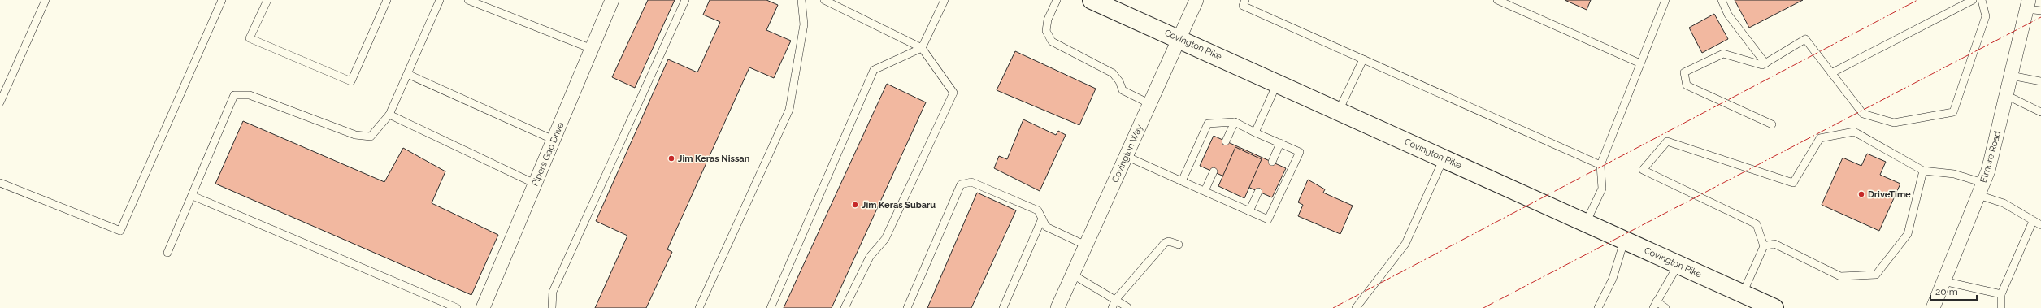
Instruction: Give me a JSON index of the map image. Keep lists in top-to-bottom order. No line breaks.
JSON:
{"streets":{"main road":["Covington Pike"],"street":["Covington Way","Pipers Gap Drive","Elmore Road"]},"crossings":[["Covington Pike","Covington Way"]],"places":["Jim Keras Nissan","DriveTime","Jim Keras Subaru"],"scale_bar":"20 m"}
